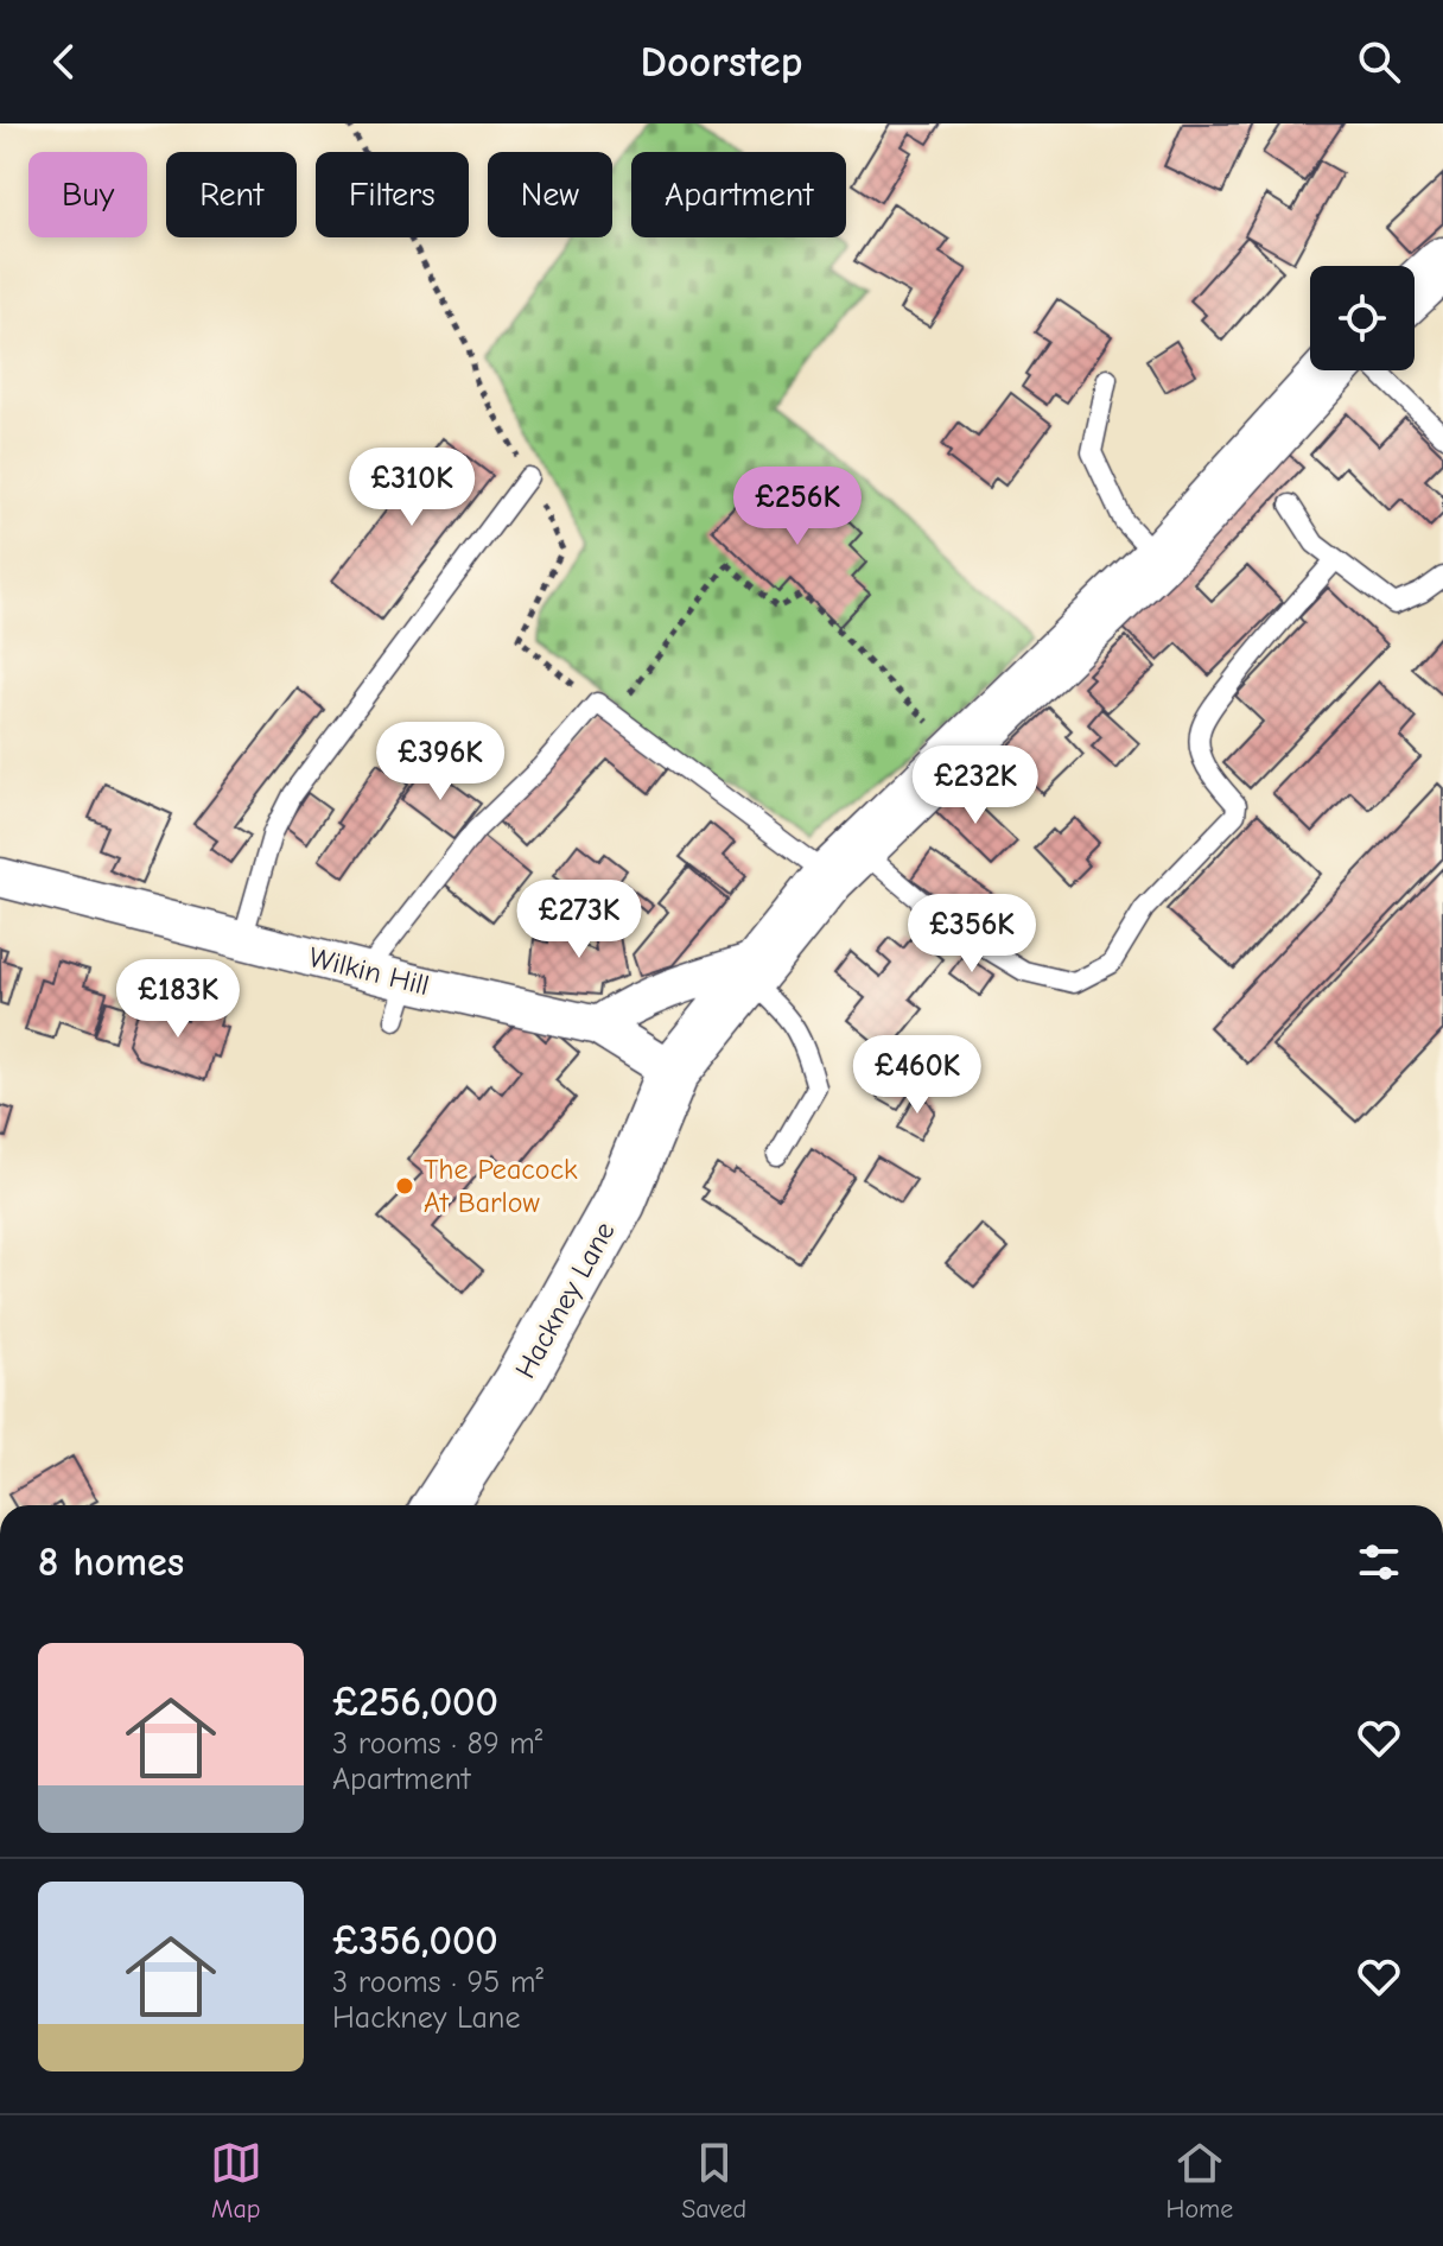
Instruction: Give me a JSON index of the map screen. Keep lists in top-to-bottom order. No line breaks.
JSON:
{"streets":{"main road":["Hackney Lane"],"street":["Wilkin Hill"]},"crossings":[["Wilkin Hill","Hackney Lane"]],"places":["The Peacock At Barlow"],"page":{"header":"Doorstep","chip":["Buy","Rent","Filters","New","Apartment"],"price":["£310K","£256K","£396K","£232K","£273K","£356K","£183K","£460K"],"heading":"8 homes","list":[{"name":"£256,000","note":"3 rooms · 89 m² · Apartment"},{"name":"£356,000","note":"3 rooms · 95 m² · Hackney Lane"}],"tabs":["Map","Saved","Home"]}}
